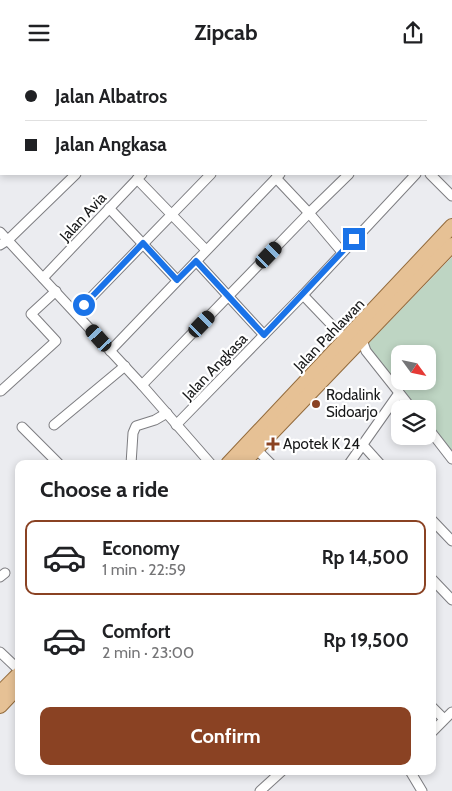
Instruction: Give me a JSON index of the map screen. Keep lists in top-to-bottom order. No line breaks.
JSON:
{"streets":{"main road":["Jalan Pahlawan"],"street":["Jalan Avia","Jalan Angkasa"]},"places":{"other":["Rodalink Sidoarjo"],"health":["Apotek K 24"]},"north":"bottom right","page":{"header":"Zipcab","banner":["Jalan Albatros","Jalan Angkasa"],"heading":"Choose a ride","list":[{"name":"Economy","note":"1 min · 22:59","value":"Rp 14,500"},{"name":"Comfort","note":"2 min · 23:00","value":"Rp 19,500"}],"buttons":"Confirm"}}
